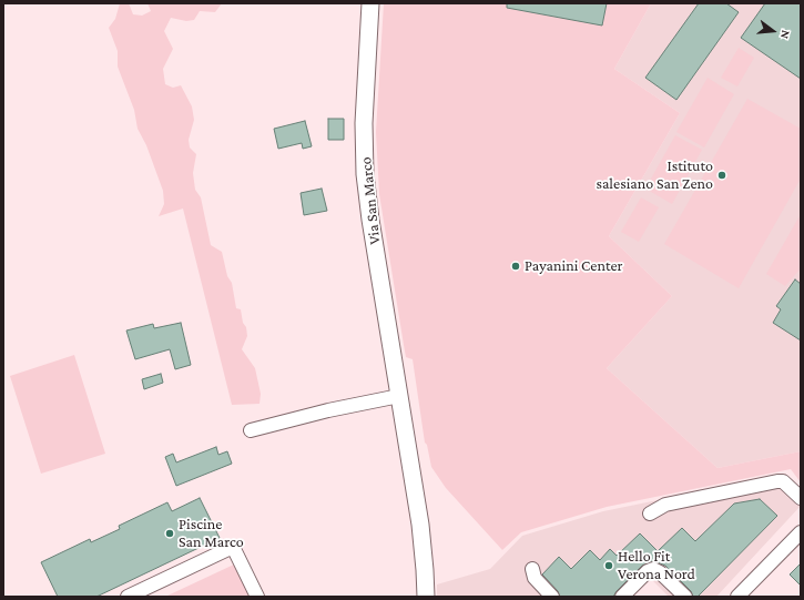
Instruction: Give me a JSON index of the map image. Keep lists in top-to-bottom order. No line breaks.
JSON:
{"streets":{"main road":["Via San Marco"]},"places":["Istituto salesiano San Zeno","Payanini Center","Piscine San Marco","Hello Fit Verona Nord"],"north":"right"}
